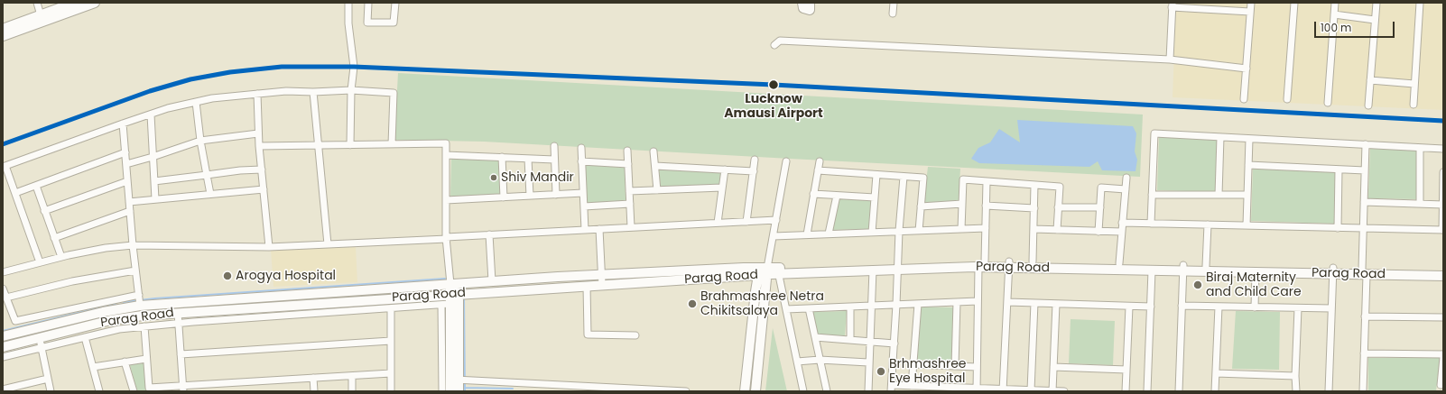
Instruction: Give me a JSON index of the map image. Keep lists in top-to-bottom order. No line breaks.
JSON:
{"streets":{"street":["Parag Road"]},"places":["Lucknow Amausi Airport","Shiv Mandir","Arogya Hospital","Biraj Maternity and Child Care","Brahmashree Netra Chikitsalaya","Brhmashree Eye Hospital"],"scale_bar":"100 m"}
